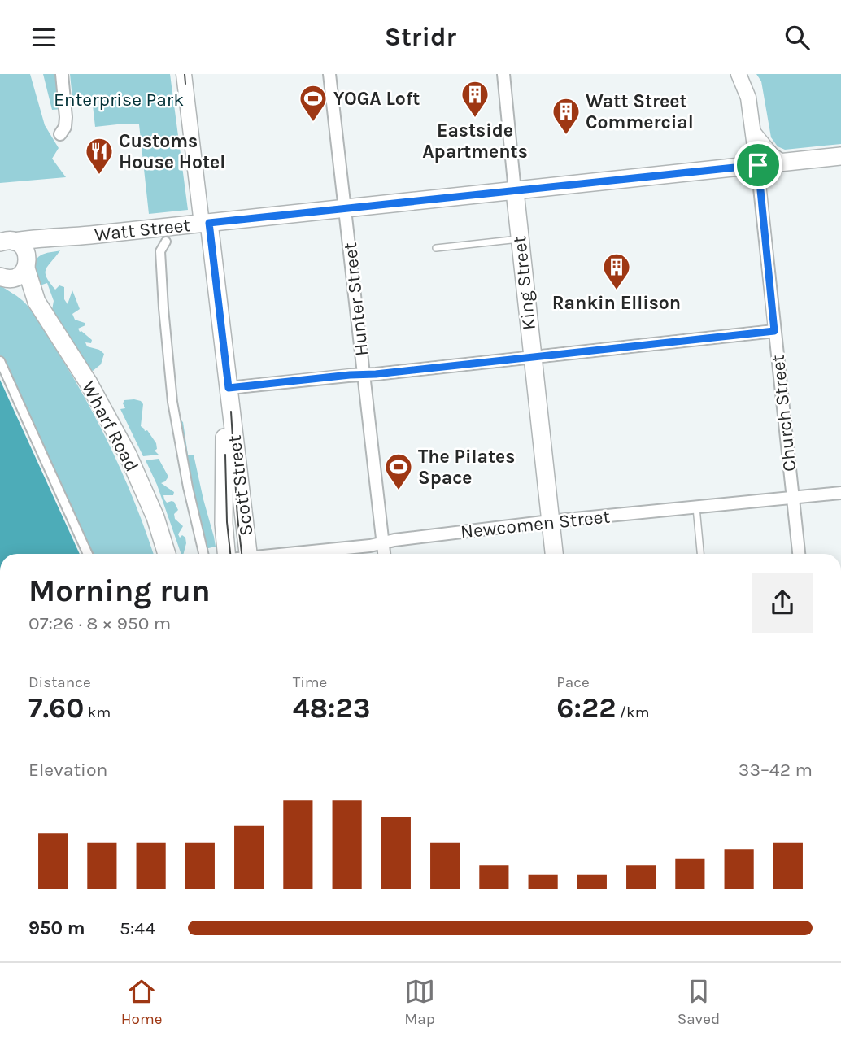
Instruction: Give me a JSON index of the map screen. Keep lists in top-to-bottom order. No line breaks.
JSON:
{"streets":{"main road":["Watt Street","King Street","Wharf Road","Scott Street"],"street":["Hunter Street","Church Street","Newcomen Street"]},"crossings":[["Watt Street","King Street"],["Watt Street","Hunter Street"],["Watt Street","Church Street"],["Watt Street","Wharf Road"],["Watt Street","Scott Street"],["King Street","Newcomen Street"],["Hunter Street","Newcomen Street"],["Church Street","Newcomen Street"]],"parks":["Enterprise Park"],"places":{"building":["Eastside Apartments","Watt Street Commercial","Rankin Ellison"],"sports":["YOGA Loft","The Pilates Space"],"restaurant":["Customs House Hotel"]},"page":{"header":"Stridr","heading":["Morning run","07:26 · 8 × 950 m"],"stats":[["Distance","7.60 km"],["Time","48:23"],["Pace","6:22 /km"]],"chart":["Elevation","33–42 m"],"list":[{"name":"950 m","note":"5:44"}],"tabs":["Home","Map","Saved"]}}
